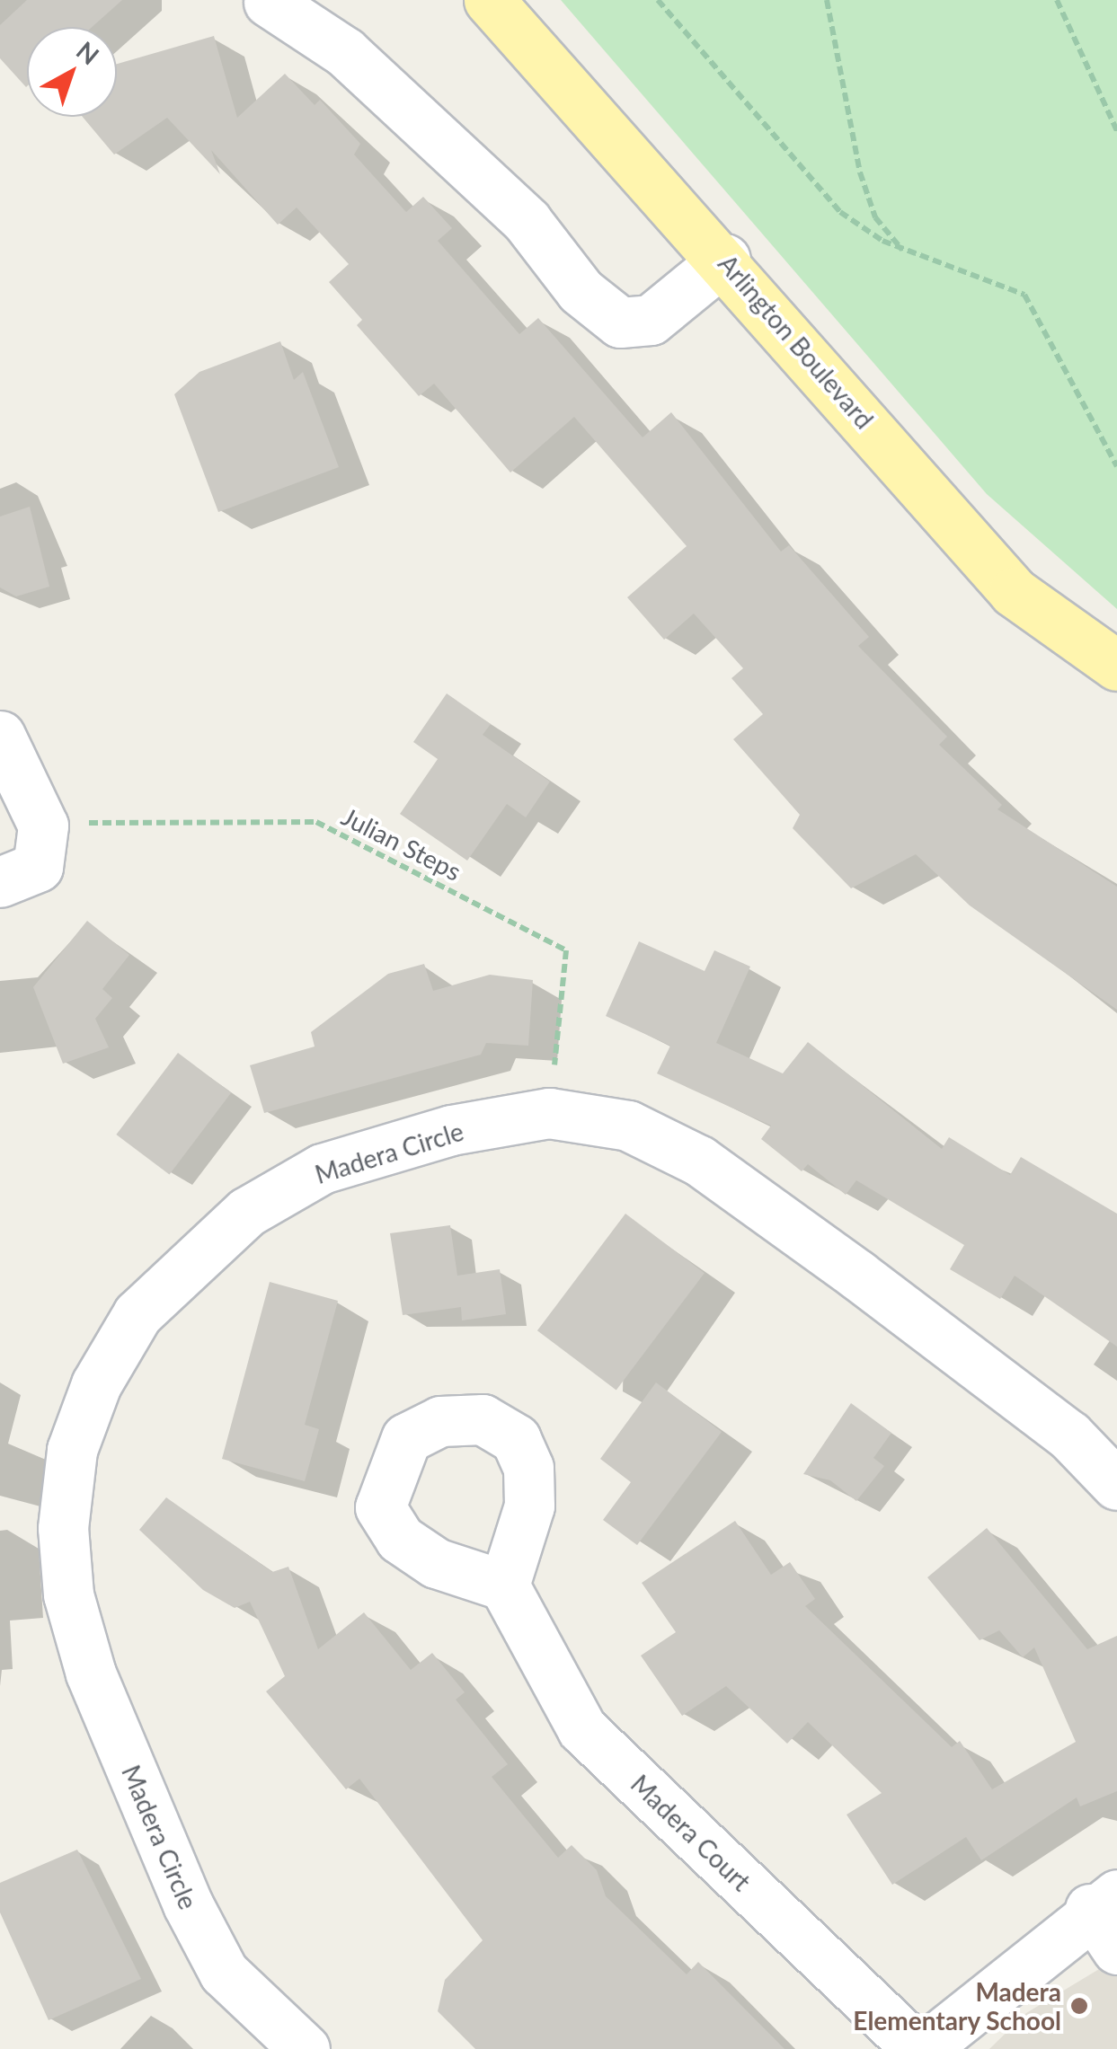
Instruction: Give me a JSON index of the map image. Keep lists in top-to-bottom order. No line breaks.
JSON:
{"streets":{"main road":["Arlington Boulevard"],"street":["Madera Circle","Madera Court"],"path":["Julian Steps"]},"crossings":[["Julian Steps","Madera Circle"]],"places":["Madera Elementary School"],"north":"top right"}
